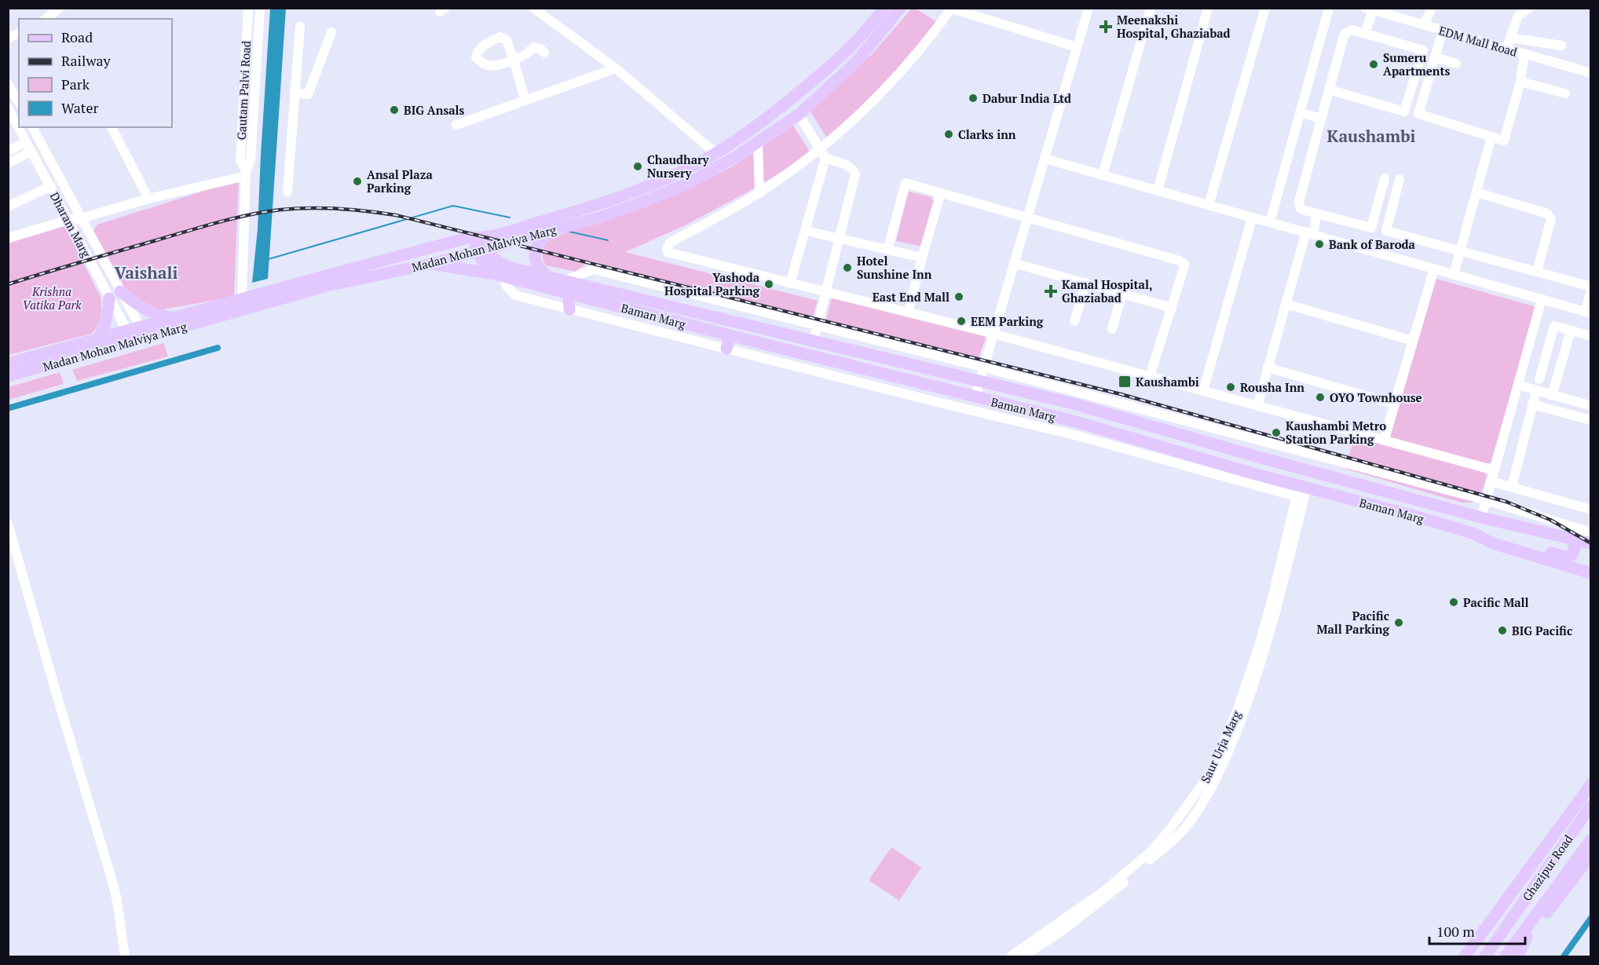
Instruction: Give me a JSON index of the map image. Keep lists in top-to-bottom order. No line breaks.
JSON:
{"streets":{"main road":["Madan Mohan Malviya Marg","Baman Marg","Ghazipur Road"],"street":["EDM Mall Road","Gautam Palvi Road","Dharam Marg","Saur Urja Marg"]},"crossings":[["Gautam Palvi Road","Madan Mohan Malviya Marg"],["Dharam Marg","Madan Mohan Malviya Marg"],["Madan Mohan Malviya Marg","Baman Marg"],["Baman Marg","Saur Urja Marg"]],"districts":["Kaushambi","Vaishali"],"parks":["Krishna Vatika Park"],"places":{"health":["Meenakshi Hospital, Ghaziabad","Kamal Hospital, Ghaziabad"],"other":["Sumeru Apartments","Dabur India Ltd","BIG Ansals","Clarks inn","Chaudhary Nursery","Ansal Plaza Parking","Bank of Baroda","Hotel Sunshine Inn","Yashoda Hospital Parking","East End Mall","EEM Parking","Rousha Inn","OYO Townhouse","Kaushambi Metro Station Parking","Pacific Mall","Pacific Mall Parking","BIG Pacific"],"transit":["Kaushambi"]},"legend":["Road","Railway","Park","Water"],"scale_bar":"100 m"}
